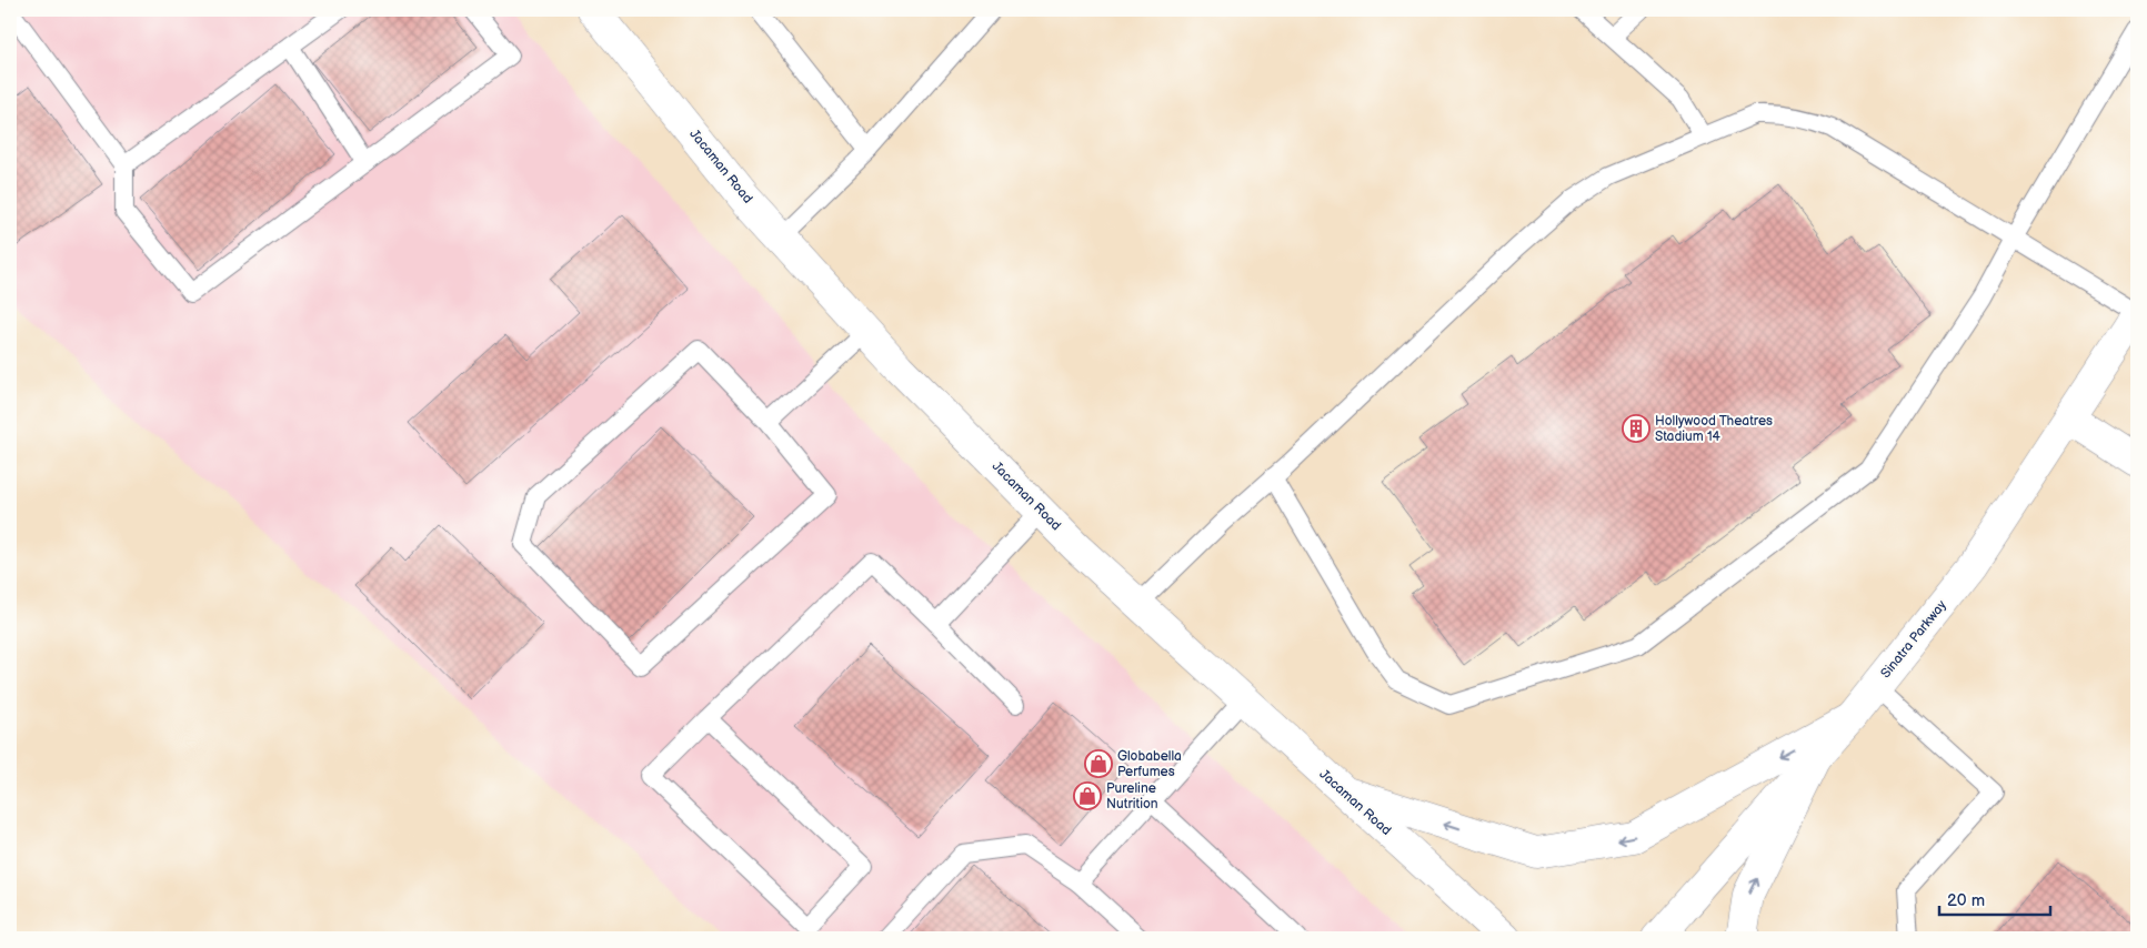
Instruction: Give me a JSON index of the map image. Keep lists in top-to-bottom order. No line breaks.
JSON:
{"streets":{"main road":["Jacaman Road","Sinatra Parkway"]},"places":{"building":["Hollywood Theatres Stadium 14"],"shop":["Globabella Perfumes","Pureline Nutrition"]},"scale_bar":"20 m"}
